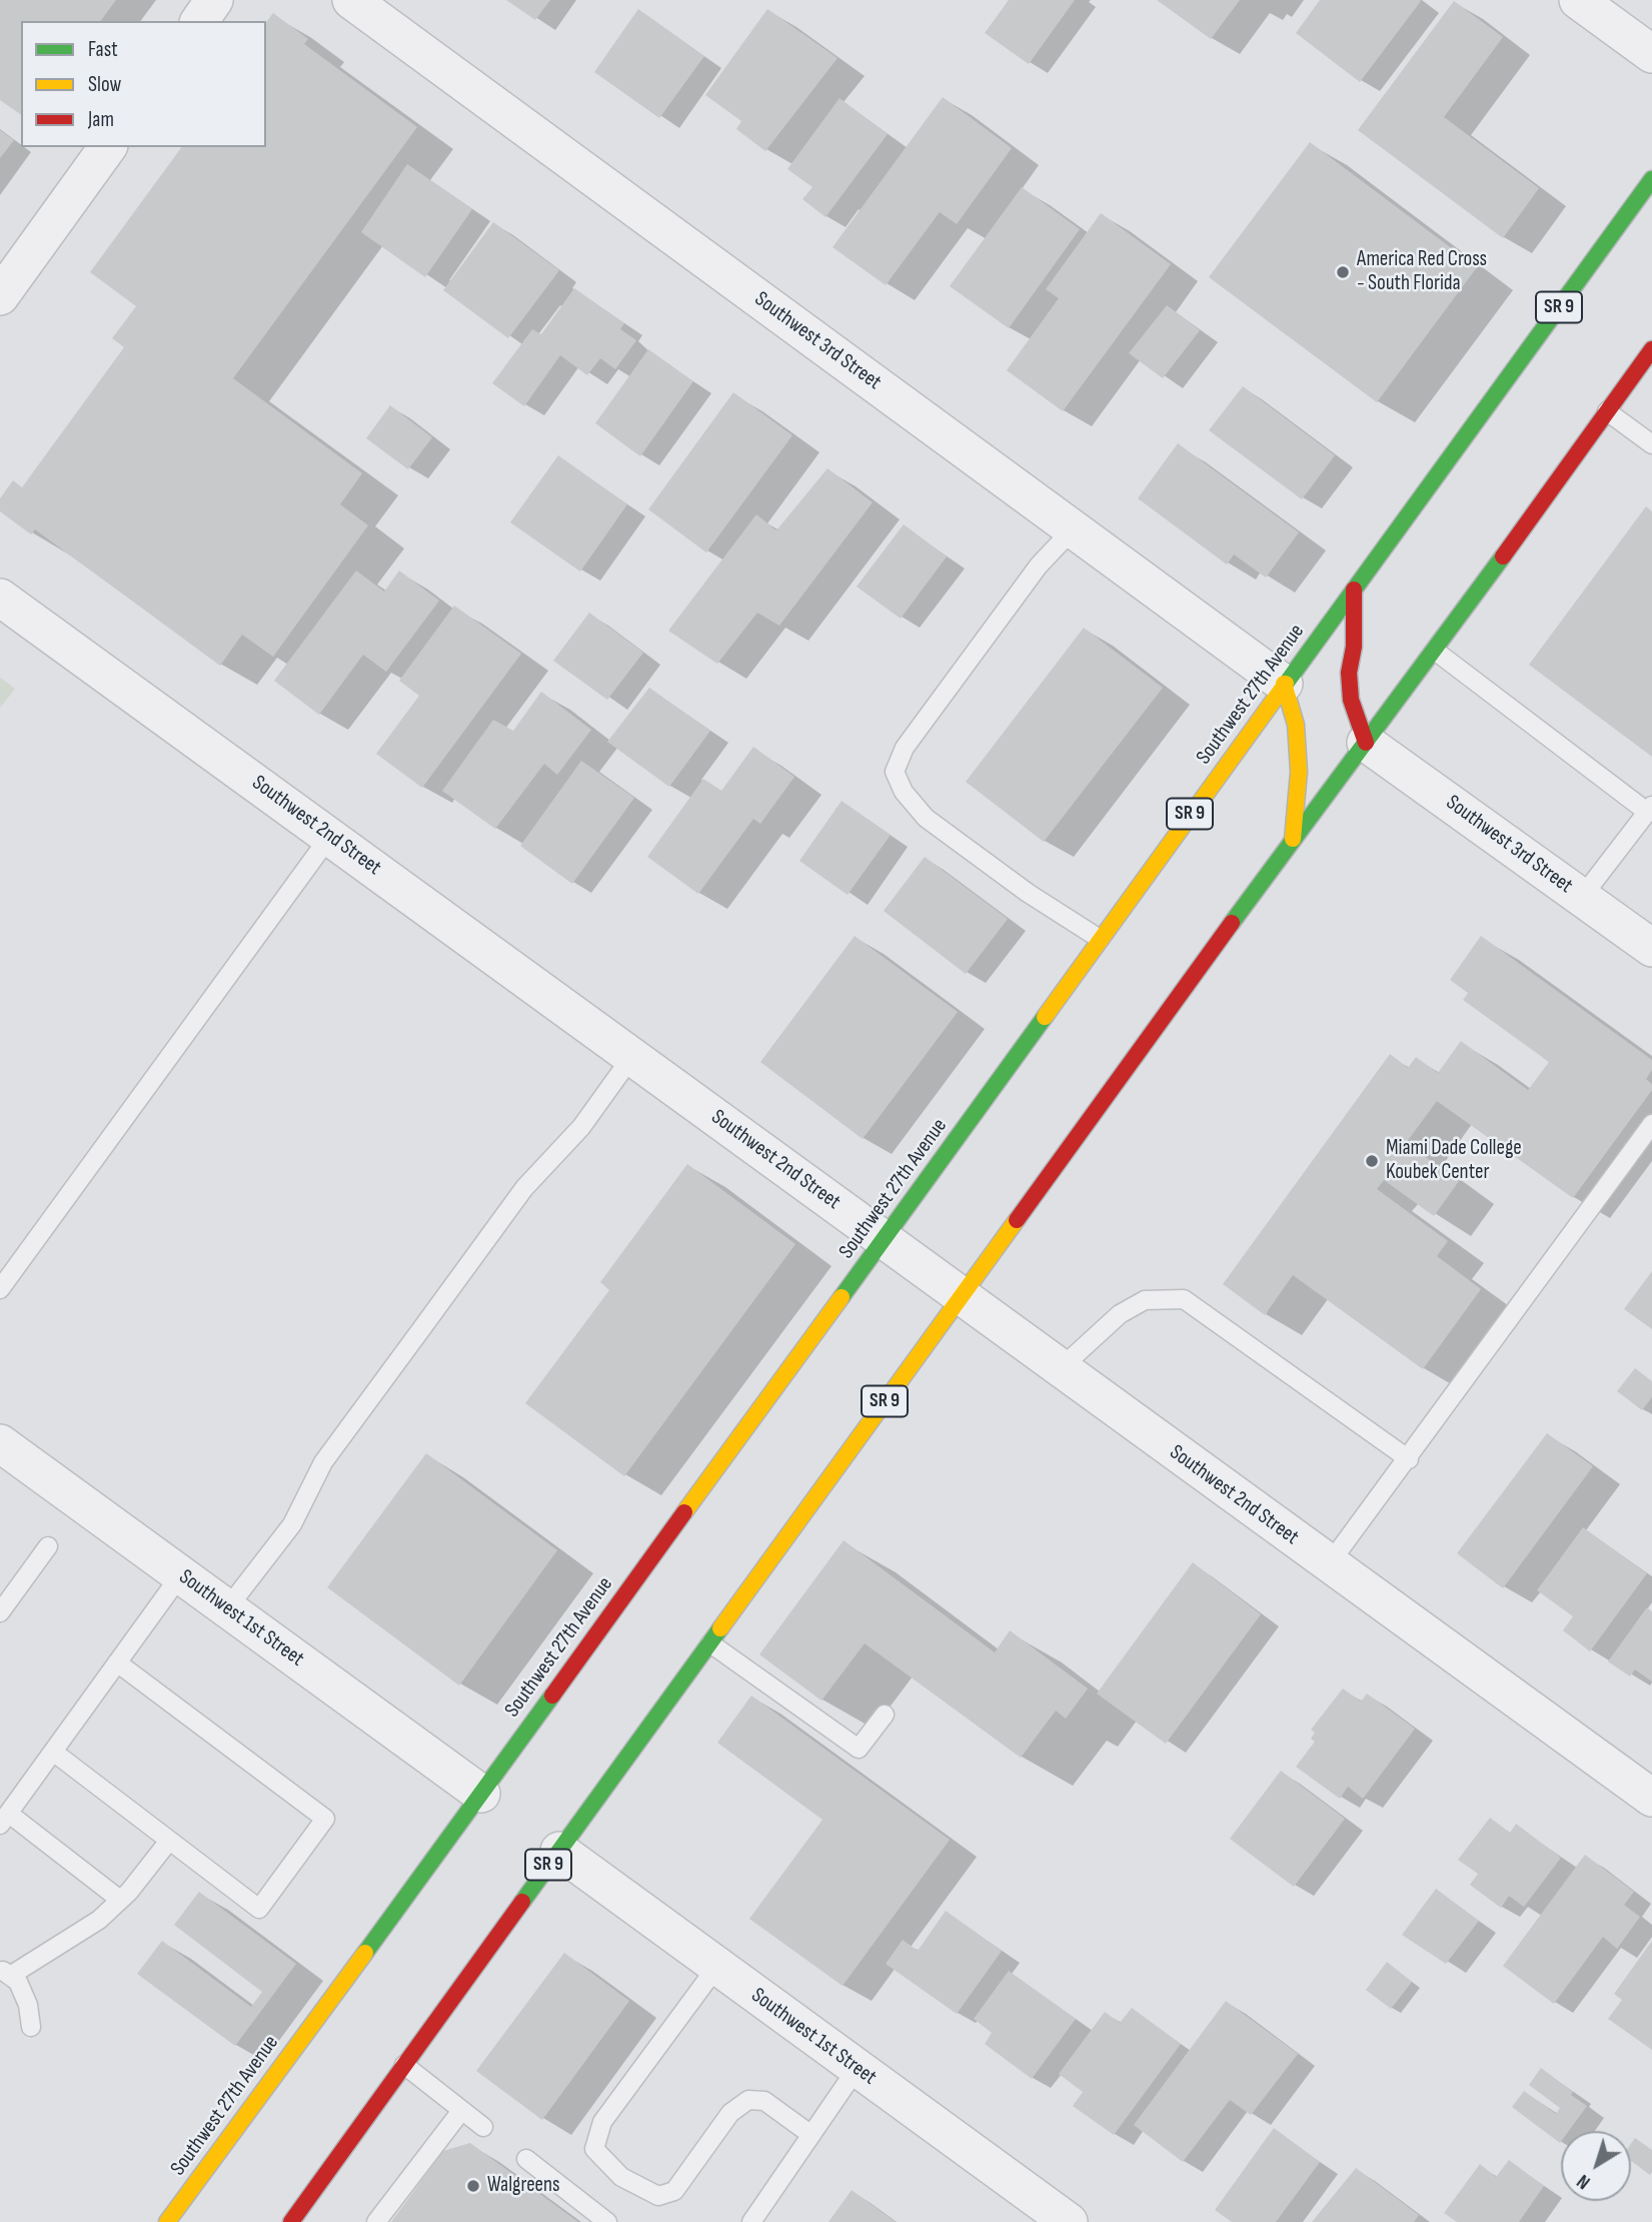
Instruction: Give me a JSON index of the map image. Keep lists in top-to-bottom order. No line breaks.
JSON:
{"streets":{"highway":["SR 9","Southwest 27th Avenue"],"street":["Southwest 3rd Street","Southwest 2nd Street","Southwest 1st Street"]},"crossings":[["SR 9","Southwest 3rd Street"],["SR 9","Southwest 2nd Street"],["SR 9","Southwest 1st Street"],["Southwest 3rd Street","Southwest 27th Avenue"],["Southwest 27th Avenue","Southwest 2nd Street"],["Southwest 27th Avenue","Southwest 1st Street"]],"places":["America Red Cross - South Florida","Miami Dade College Koubek Center","Walgreens"],"legend":["Fast","Slow","Jam"],"north":"bottom left"}
